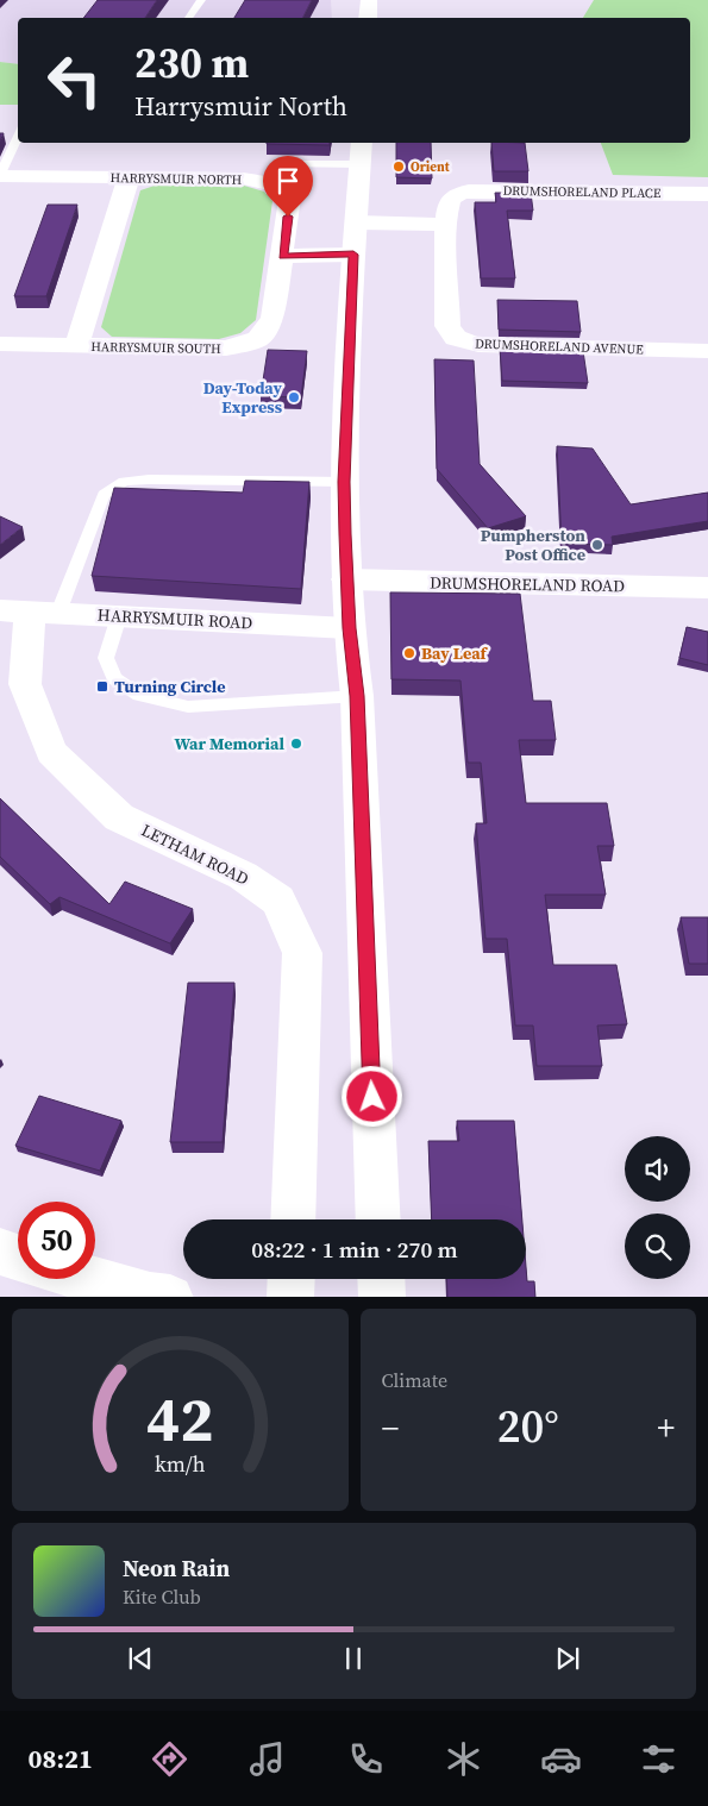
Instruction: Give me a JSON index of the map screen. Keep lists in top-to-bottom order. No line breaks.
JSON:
{"streets":{"street":["HARRYSMUIR NORTH","DRUMSHORELAND PLACE","DRUMSHORELAND AVENUE","HARRYSMUIR SOUTH","DRUMSHORELAND ROAD","HARRYSMUIR ROAD","LETHAM ROAD"]},"crossings":[["HARRYSMUIR NORTH","HARRYSMUIR SOUTH"],["DRUMSHORELAND PLACE","DRUMSHORELAND AVENUE"],["HARRYSMUIR ROAD","LETHAM ROAD"]],"places":{"other":["Orient","Day-Today Express","Pumpherston Post Office","Bay Leaf","War Memorial"],"transit":["Turning Circle"]},"page":{"turn":["230 m","Harrysmuir North"],"limit":"50","trip":"08:22 · 1 min · 270 m","tile":"Climate","heat":["−","20°","+"],"song":["Neon Rain","Kite Club"],"tabs":"08:21","gauge":["42","km/h"]}}
